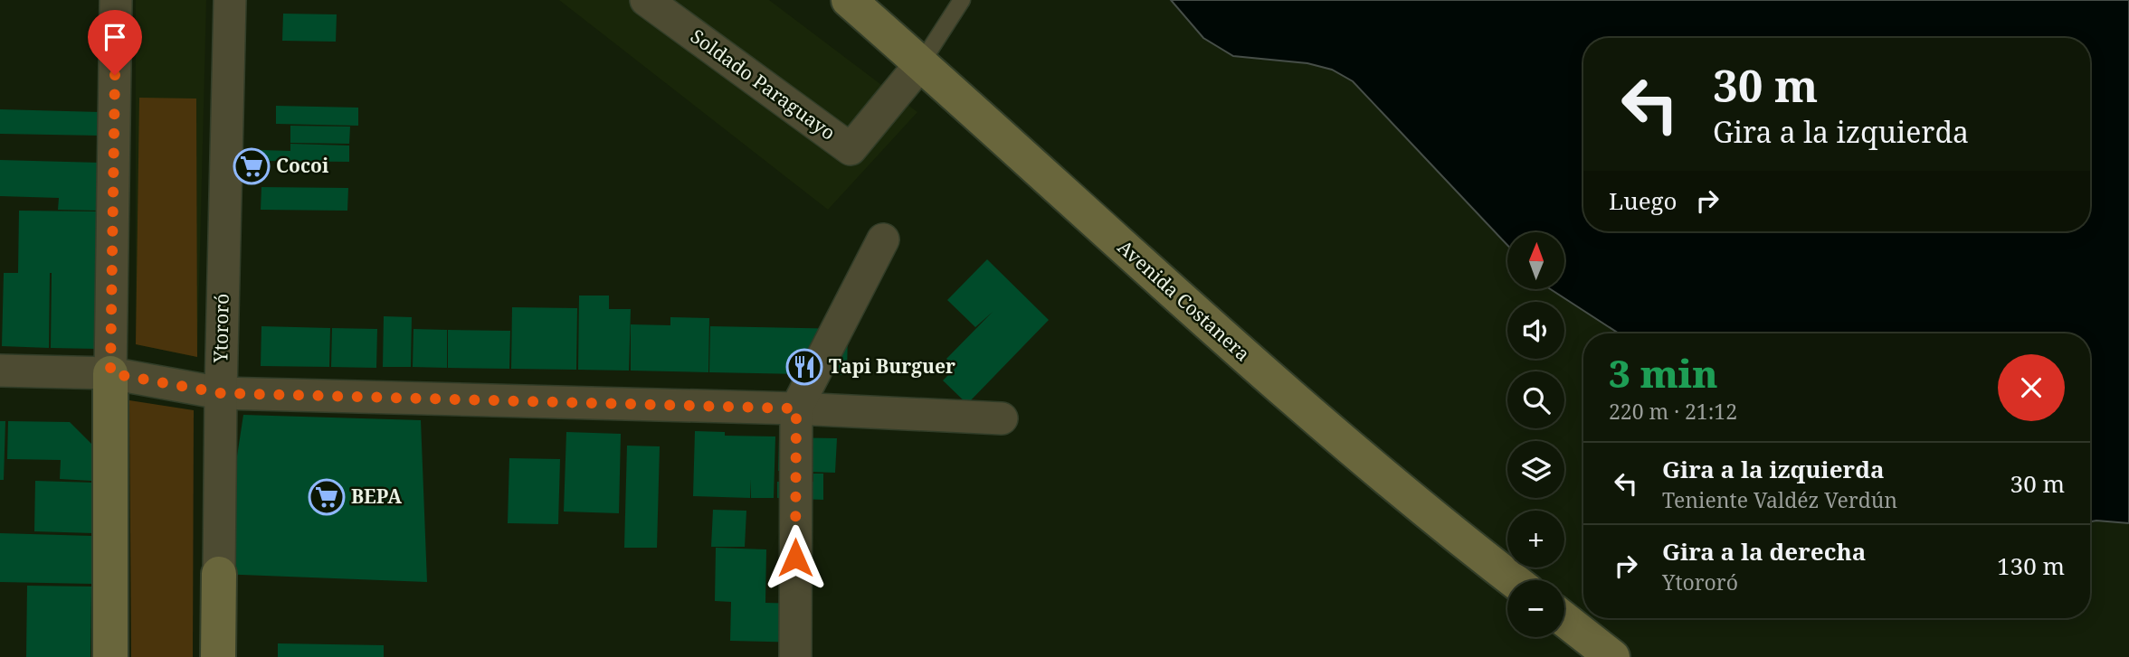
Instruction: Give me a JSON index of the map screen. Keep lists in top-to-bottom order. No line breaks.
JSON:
{"streets":{"street":["Soldado Paraguayo","Avenida Costanera","Ytororó"]},"crossings":[["Soldado Paraguayo","Avenida Costanera"]],"places":{"supermarket":["Cocoi","BEPA"],"restaurant":["Tapi Burguer"]},"north":"top","page":{"turn":["30 m","Gira a la izquierda"],"then":"Luego","map_buttons":["+","−"],"heading":["3 min","220 m · 21:12"],"list":[{"name":"Gira a la izquierda","note":"Teniente Valdéz Verdún","value":"30 m"},{"name":"Gira a la derecha","note":"Ytororó","value":"130 m"}]}}
